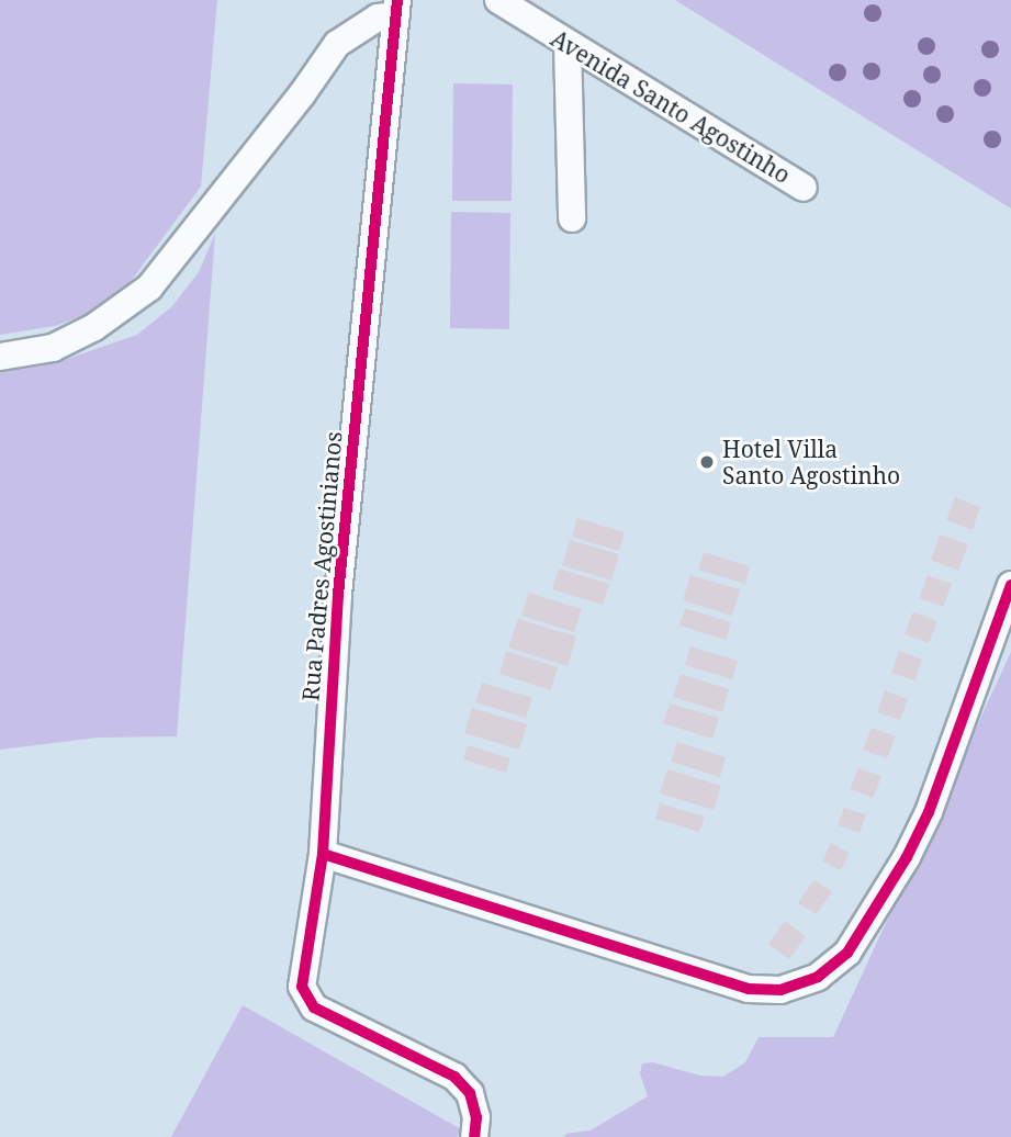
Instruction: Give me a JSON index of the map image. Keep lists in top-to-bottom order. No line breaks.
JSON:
{"streets":{"street":["Avenida Santo Agostinho","Rua Padres Agostinianos"]},"places":["Hotel Villa Santo Agostinho"]}
